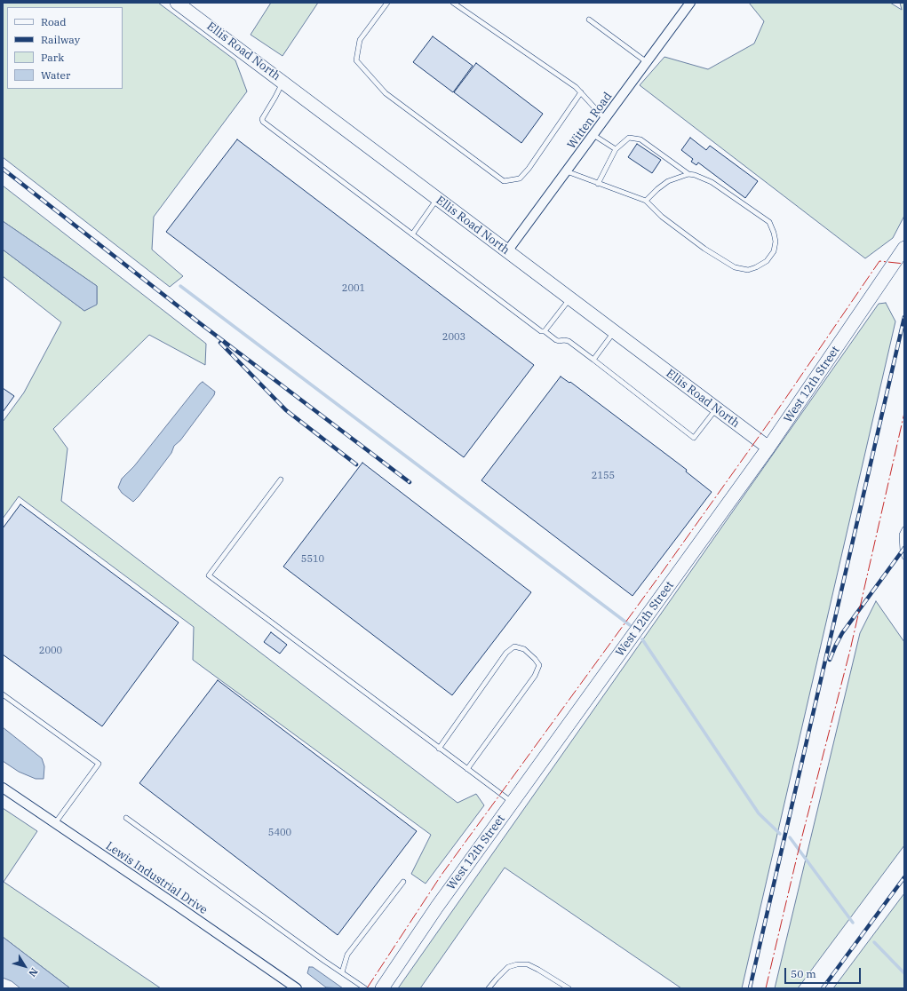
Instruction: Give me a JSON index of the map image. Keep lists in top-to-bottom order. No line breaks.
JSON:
{"streets":{"street":["Ellis Road North","Witten Road","West 12th Street","Lewis Industrial Drive"]},"crossings":[["Ellis Road North","Witten Road"],["Ellis Road North","West 12th Street"]],"house_numbers":["2001","2003","2155","5510","2000","5400"],"legend":["Road","Railway","Park","Water"],"scale_bar":"50 m","north":"bottom right"}
